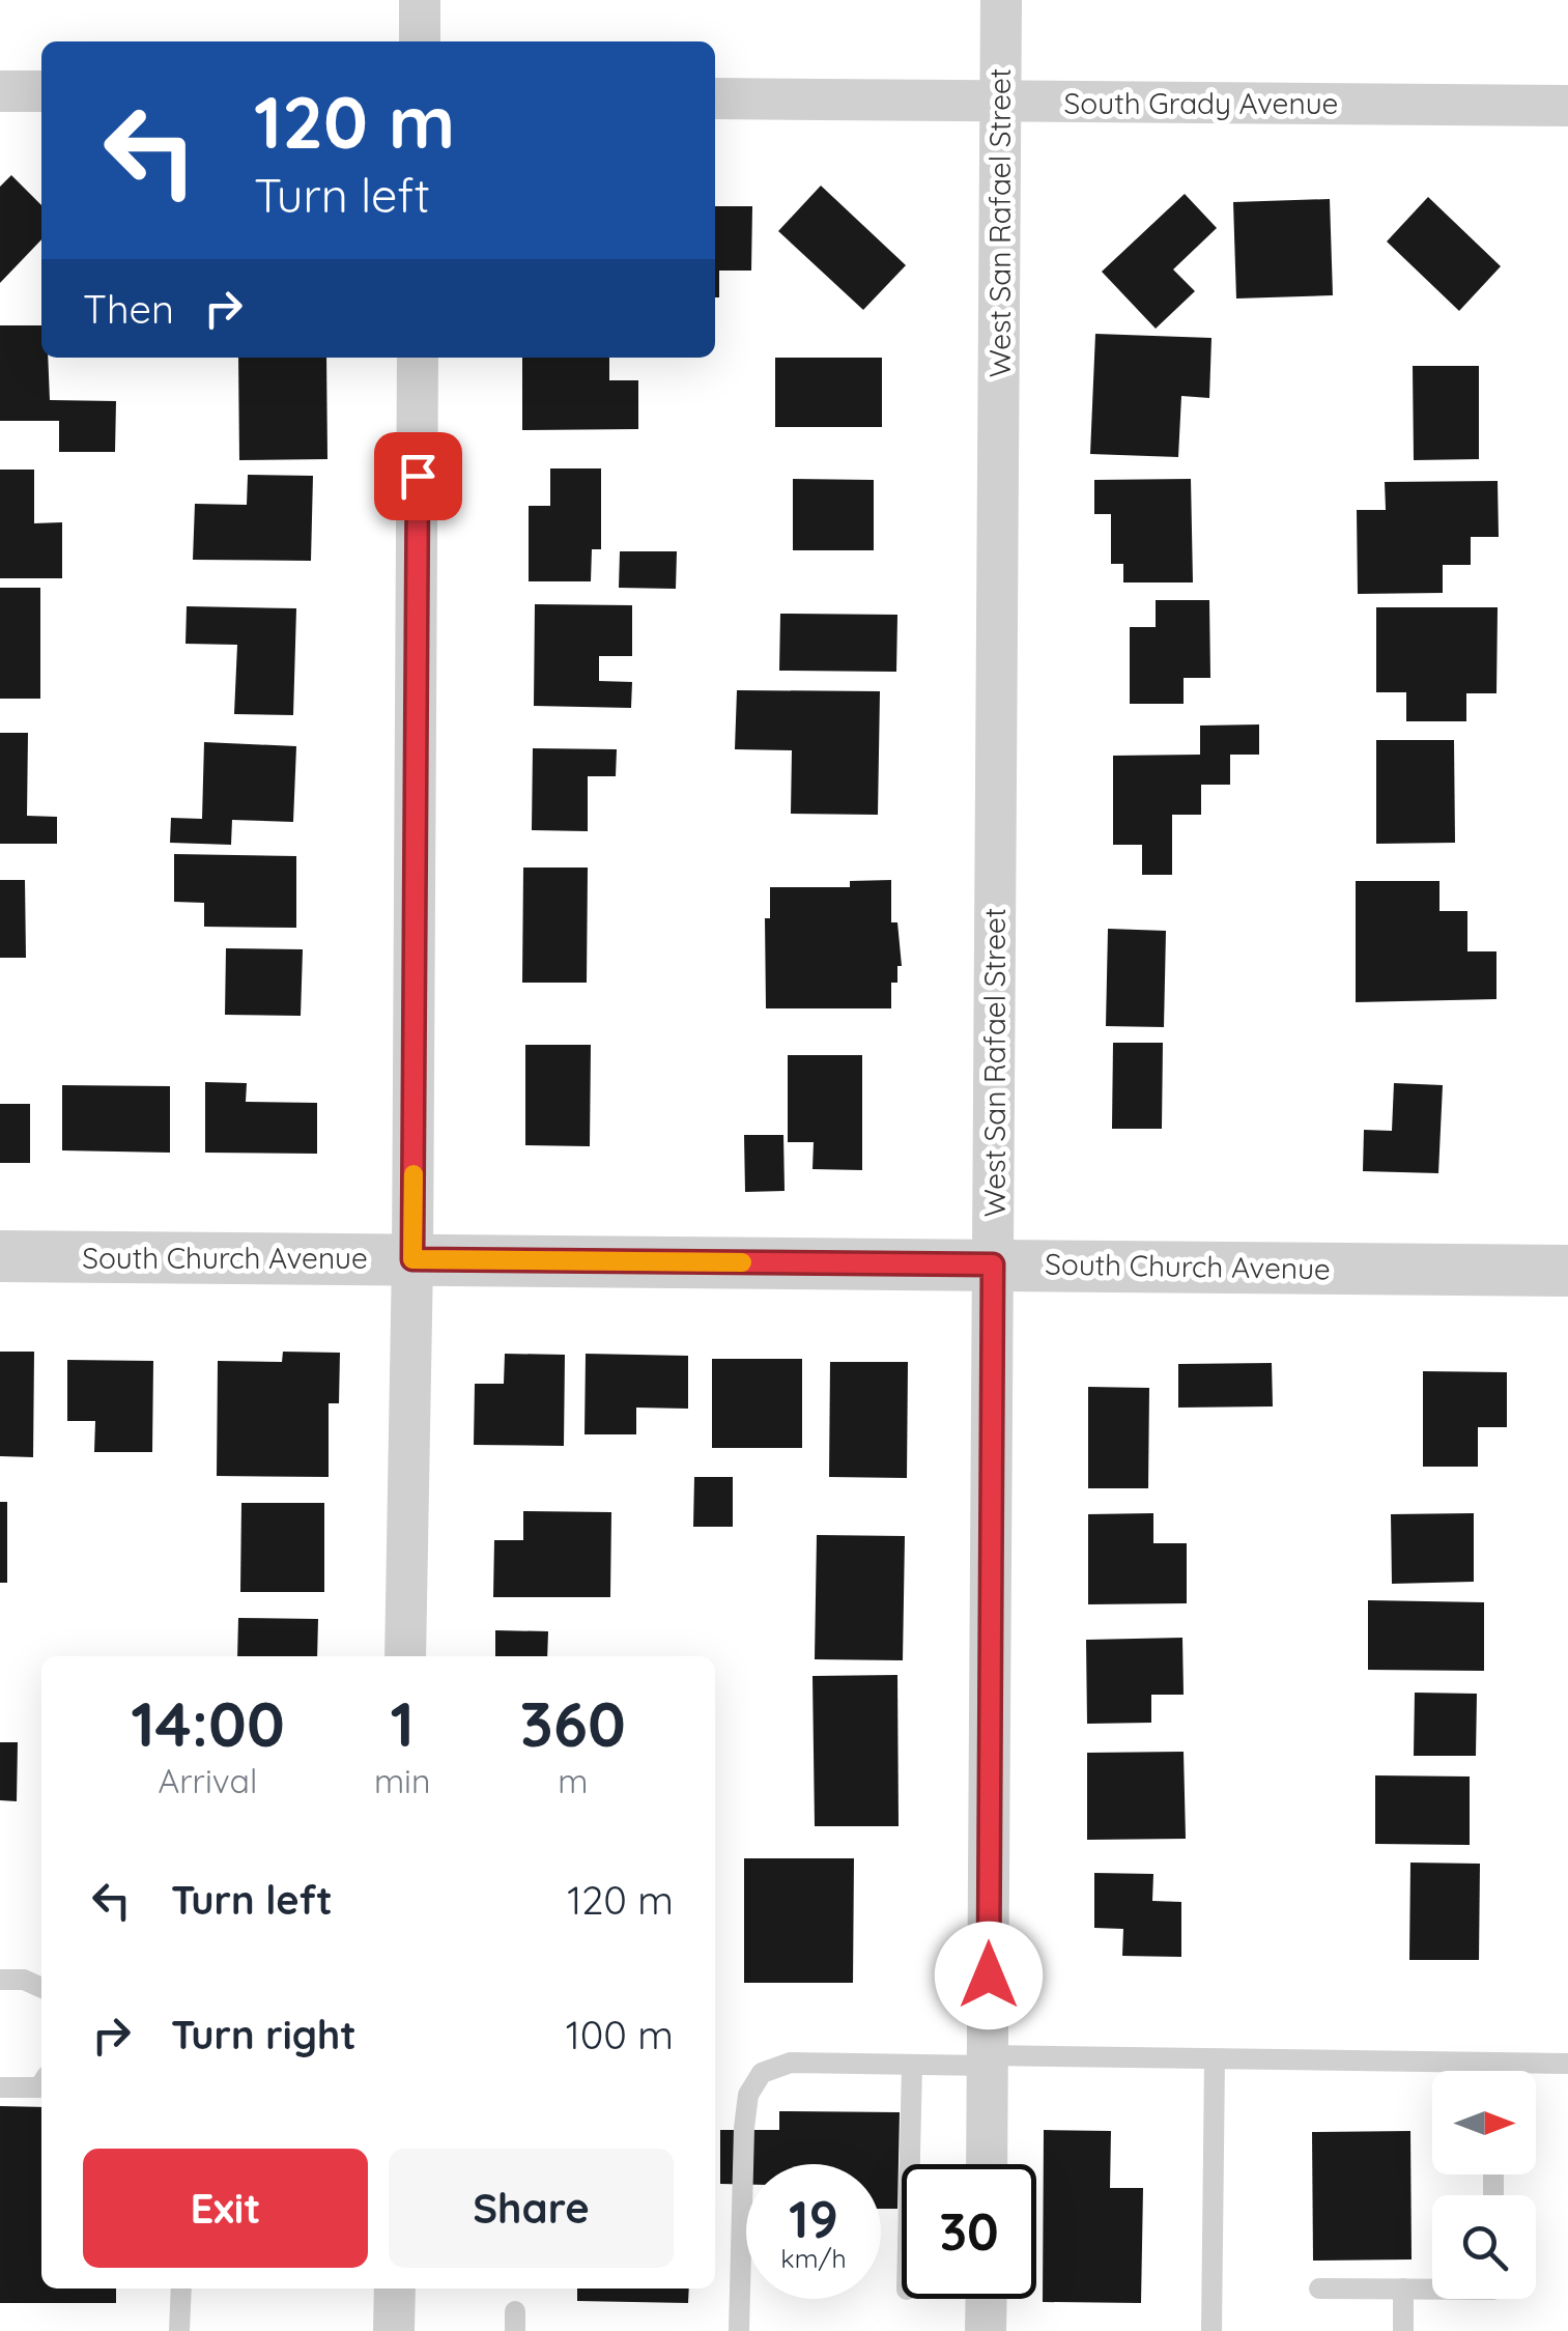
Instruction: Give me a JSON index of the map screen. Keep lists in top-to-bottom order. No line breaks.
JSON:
{"streets":{"street":["South Grady Avenue","West San Rafael Street","South Church Avenue"]},"crossings":[["South Grady Avenue","West San Rafael Street"],["West San Rafael Street","South Church Avenue"]],"north":"right","page":{"turn":["120 m","Turn left"],"then":"Then","eta":["14:00","Arrival","1","min","360","m"],"list":[{"name":"Turn left","value":"120 m"},{"name":"Turn right","value":"100 m"}],"buttons":["Exit","Share"],"speed":"19 km/h","limit":"30"}}
